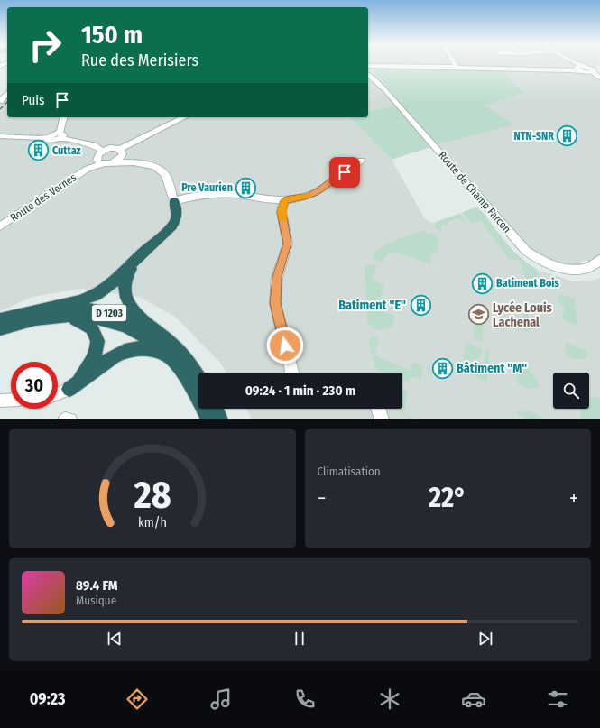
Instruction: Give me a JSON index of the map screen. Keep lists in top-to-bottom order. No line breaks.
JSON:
{"streets":{"highway":["D 1203"],"street":["Route de Champ Farcon","Route des Vernes"]},"places":{"building":["NTN-SNR","Cuttaz","Pre Vaurien","Batiment Bois","Batiment \"E\"","Bâtiment \"M\""],"school or university":["Lycée Louis Lachenal"]},"page":{"turn":["150 m","Rue des Merisiers"],"then":"Puis","limit":"30","trip":"09:24 · 1 min · 230 m","tile":"Climatisation","heat":["−","22°","+"],"song":["89.4 FM","Musique"],"tabs":"09:23","gauge":["28","km/h"]}}
